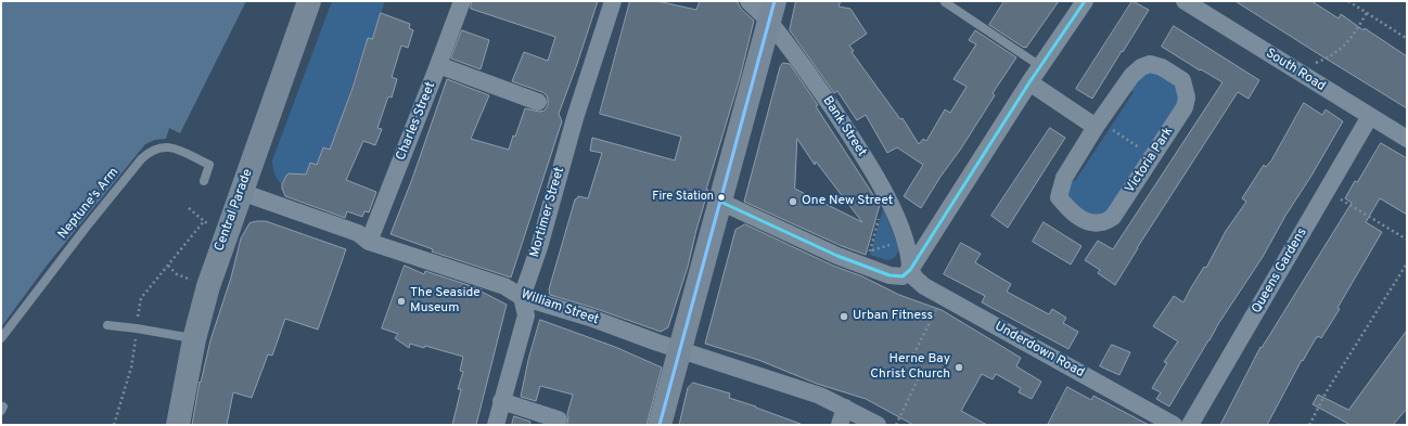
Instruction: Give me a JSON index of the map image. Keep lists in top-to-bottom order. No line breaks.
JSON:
{"streets":{"street":["South Road","Charles Street","Bank Street","Victoria Park","Central Parade","Mortimer Street","Queens Gardens","William Street","Underdown Road"],"lane":["Neptune's Arm"]},"crossings":[["South Road","Queens Gardens"],["Charles Street","William Street"],["Bank Street","Underdown Road"],["Central Parade","William Street"],["Mortimer Street","William Street"]],"places":["Fire Station","One New Street","The Seaside Museum","Urban Fitness","Herne Bay Christ Church"]}
